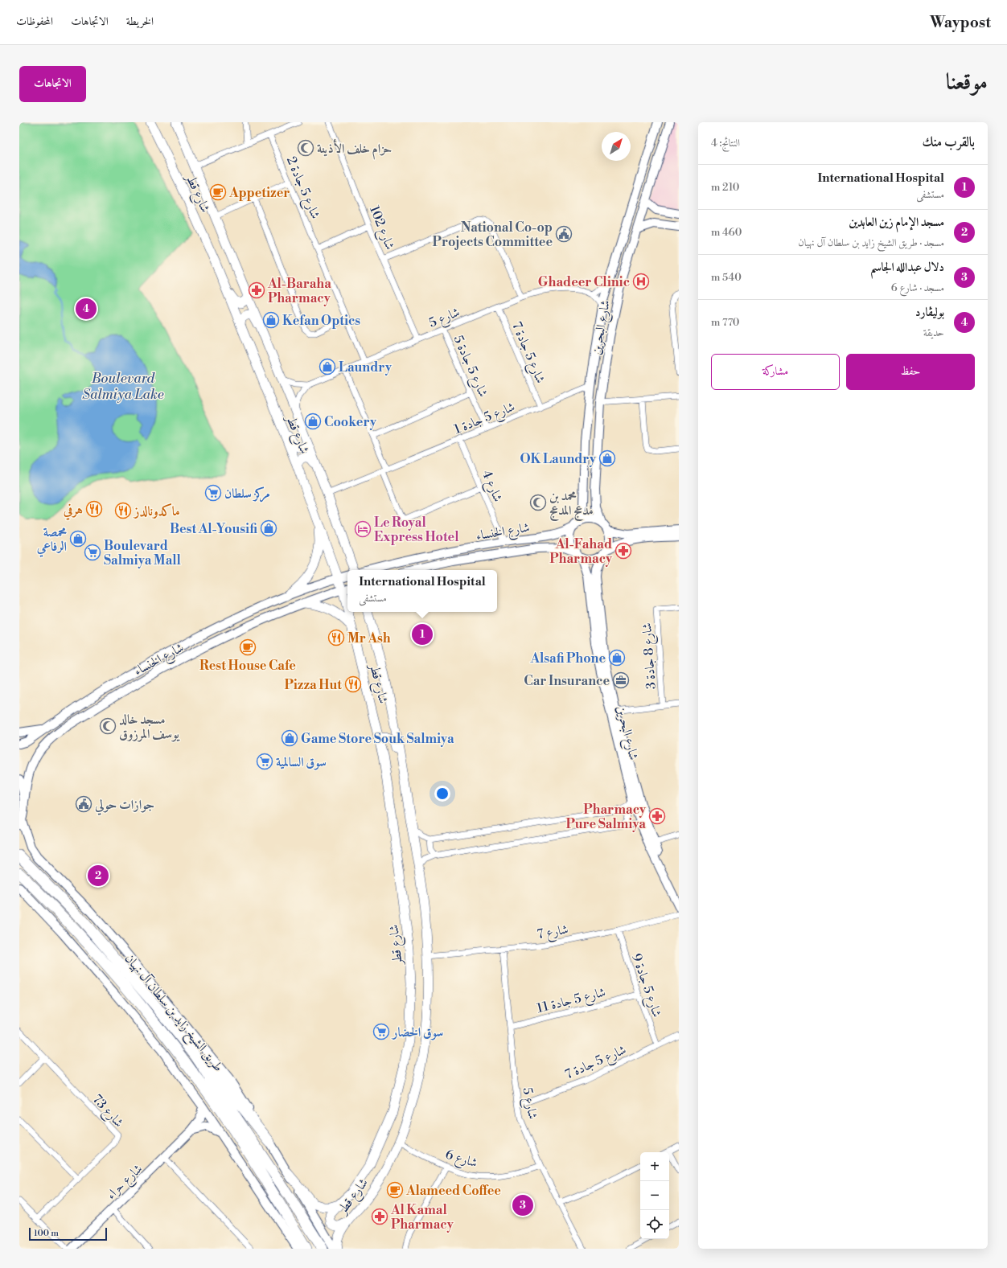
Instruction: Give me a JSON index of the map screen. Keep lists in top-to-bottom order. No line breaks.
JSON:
{"streets":{"highway":["طريق الشيخ زايد بن سلطان آل نهيان"],"main road":["شارع قطر"],"street":["شارع 5 جادة 2","شارع 102","شارع 5","شارع البحرين","شارع 5 جادة 7","شارع 5 جادة 5","شارع 5 جادة 1","شارع 4","شارع الخنساء","شارع 8 جادة 3","شارع 7","شارع 5 جادة 9","شارع 5 جادة 11","شارع 73","شارع 6","شارع حراء"]},"crossings":[["شارع 5 جادة 2","شارع 5"],["شارع قطر","شارع 5"],["شارع قطر","شارع 5 جادة 1"],["شارع قطر","شارع الخنساء"],["شارع قطر","شارع 7"],["شارع قطر","شارع 6"],["شارع 102","شارع 5"],["شارع 5","شارع 5 جادة 7"],["شارع 5","شارع 5 جادة 5"],["شارع 5","شارع 7"],["شارع 5","شارع 5 جادة 11"],["شارع 5","شارع 6"],["شارع البحرين","شارع 5 جادة 1"],["شارع البحرين","شارع الخنساء"],["شارع 5 جادة 7","شارع 5 جادة 1"],["شارع 5 جادة 7","شارع 5 جادة 9"],["شارع 5 جادة 5","شارع 5 جادة 1"],["شارع 5 جادة 1","شارع 4"],["شارع 4","شارع الخنساء"],["شارع 7","شارع 5 جادة 9"],["شارع 5 جادة 9","شارع 5 جادة 11"]],"water":["Boulevard Salmiya Lake"],"places":{"mosque":["حزام خلف الأذينة","محمد بن مدعج المدعج","مسجد خالد يوسف المرزوق"],"cafe":["Appetizer","Rest House Cafe","Alameed Coffee"],"public building":["National Co-op Projects Committee","جوازات حولي"],"hospital":["Ghadeer Clinic"],"pharmacy":["Al-Baraha Pharmacy","Al-Fahad Pharmacy","Pharmacy Pure Salmiya","Al Kamal Pharmacy"],"shop":["Kefan Optics","Laundry","Cookery","OK Laundry","Best Al-Yousifi","محمصة الرفاعي","Alsafi Phone","Game Store Souk Salmiya"],"supermarket":["مركز سلطان","Boulevard Salmiya Mall","سوق السالمية","سوق الخضار"],"restaurant":["هرفي","ماكدونالدز","Mr Ash","Pizza Hut"],"hotel":["Le Royal Express Hotel"],"office":["Car Insurance"]},"scale_bar":"100 m","north":"top right","page":{"header":"Waypost","nav":["الخريطة","الاتجاهات","المحفوظات"],"title":"موقعنا","buttons":["الاتجاهات",["حفظ","مشاركة"]],"heading":["بالقرب منك","النتائج: 4"],"list":[{"mark":"1","name":"International Hospital","note":"مستشفى","value":"210 m"},{"mark":"2","name":"مسجد الإمام زين العابدين","note":"مسجد · طريق الشيخ زايد بن سلطان آل نهيان","value":"460 m"},{"mark":"3","name":"دلال عبدالله الجاسم","note":"مسجد · شارع 6","value":"540 m"},{"mark":"4","name":"بوليڤارد","note":"حديقة","value":"770 m"}],"pins":["4","1","2","3"],"popup":["International Hospital","مستشفى"],"map_buttons":["+","−"],"scale":"100 m"}}
